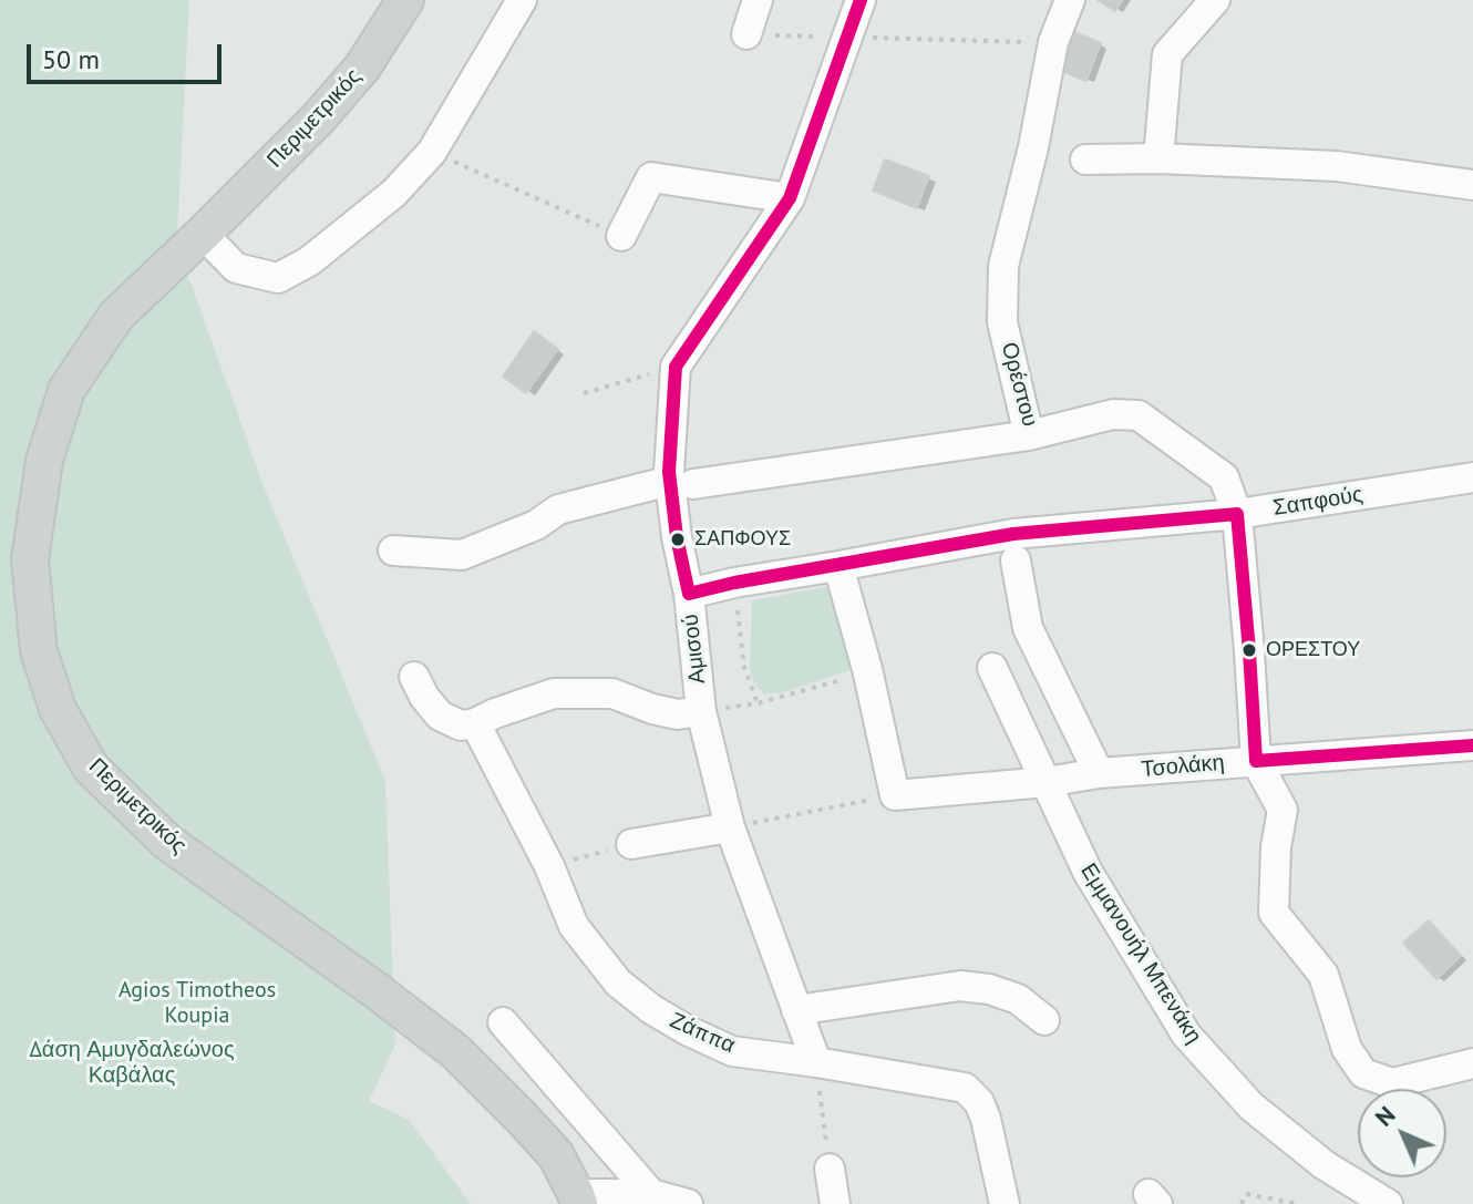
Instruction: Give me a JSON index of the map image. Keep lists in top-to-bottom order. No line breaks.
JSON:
{"streets":{"main road":["Περιμετρικός"],"street":["Ορέστου","Σαπφούς","Αμισού","Τσολάκη","Εμμανουήλ Μπενάκη","Ζάππα"]},"crossings":[["Ορέστου","Σαπφούς"],["Ορέστου","Τσολάκη"],["Σαπφούς","Αμισού"],["Αμισού","Ζάππα"],["Τσολάκη","Εμμανουήλ Μπενάκη"]],"parks":["Agios Timotheos Koupia","Δάση Αμυγδαλεώνος Καβάλας"],"places":["ΣΑΠΦΟΥΣ","ΟΡΕΣΤΟΥ"],"scale_bar":"50 m","north":"top left"}
